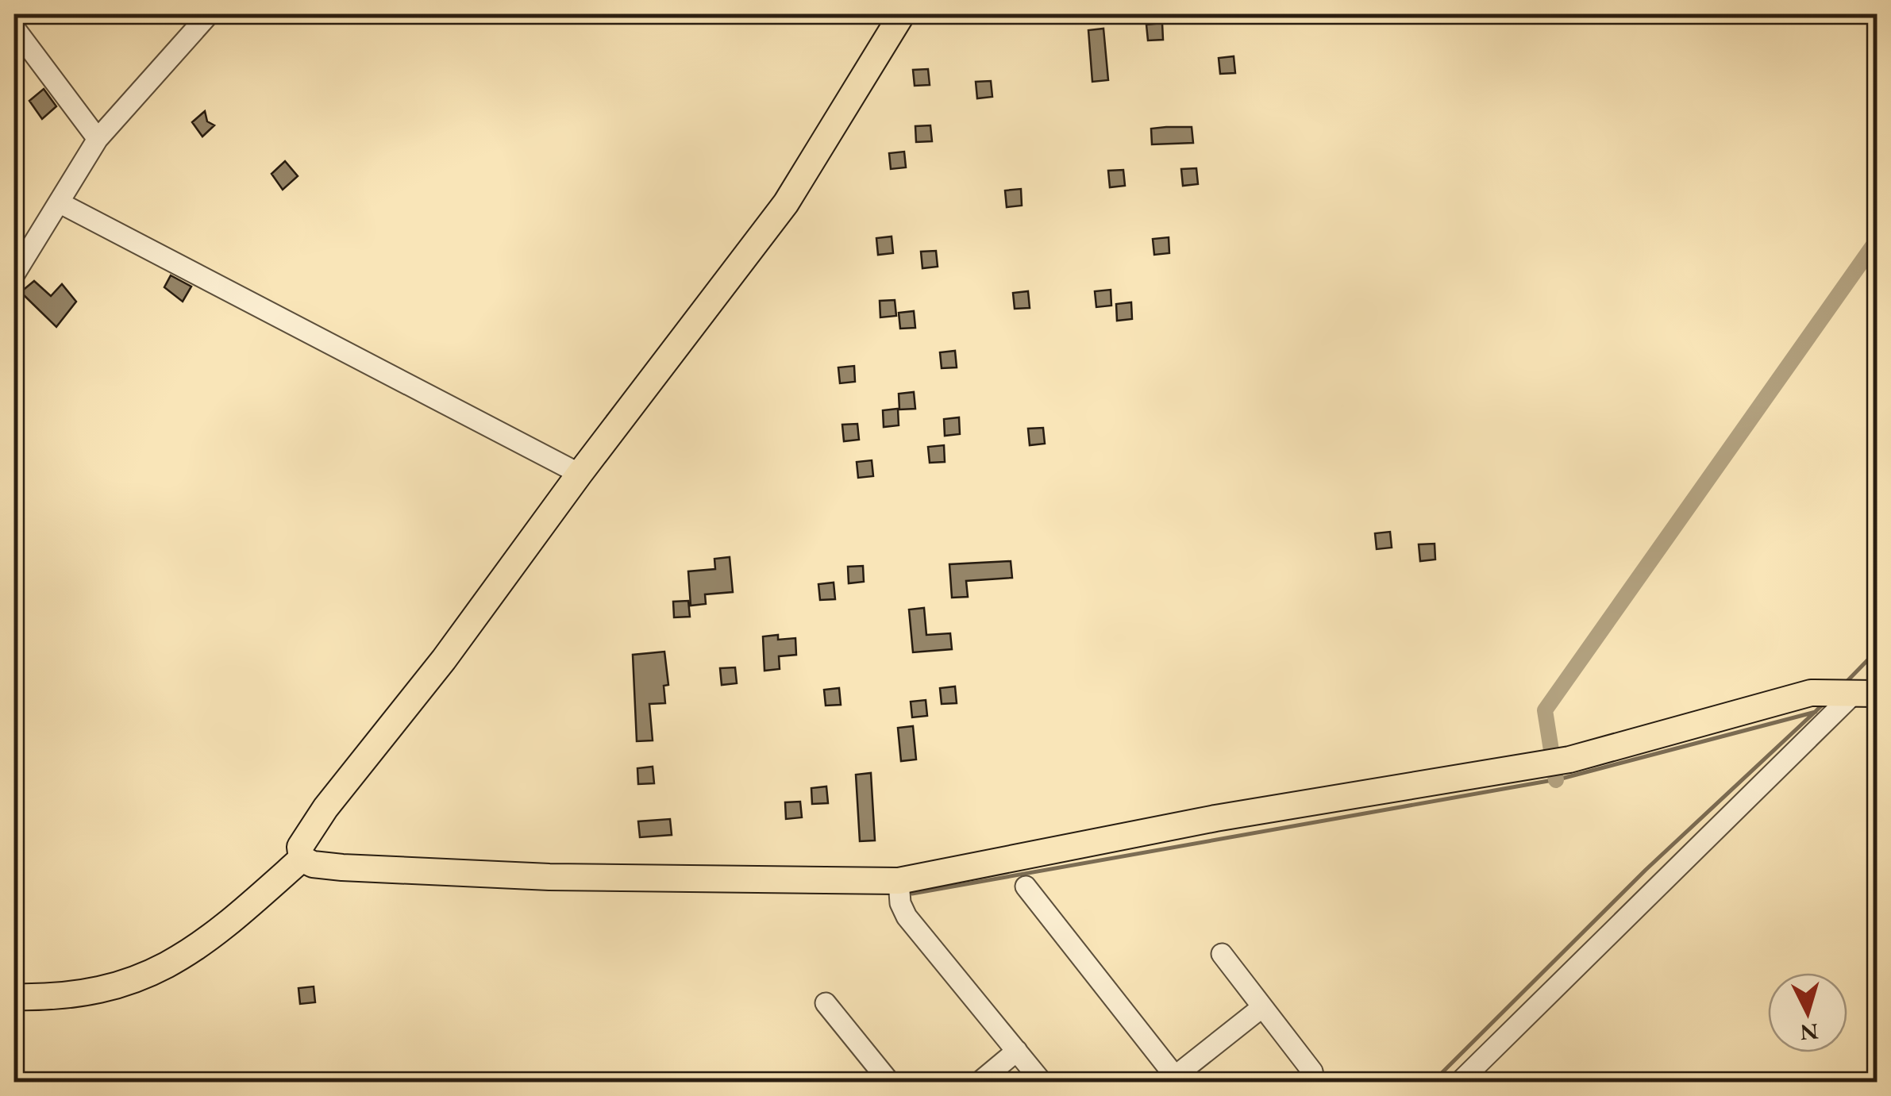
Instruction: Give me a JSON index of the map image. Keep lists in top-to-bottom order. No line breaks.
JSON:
{"north":"bottom"}
